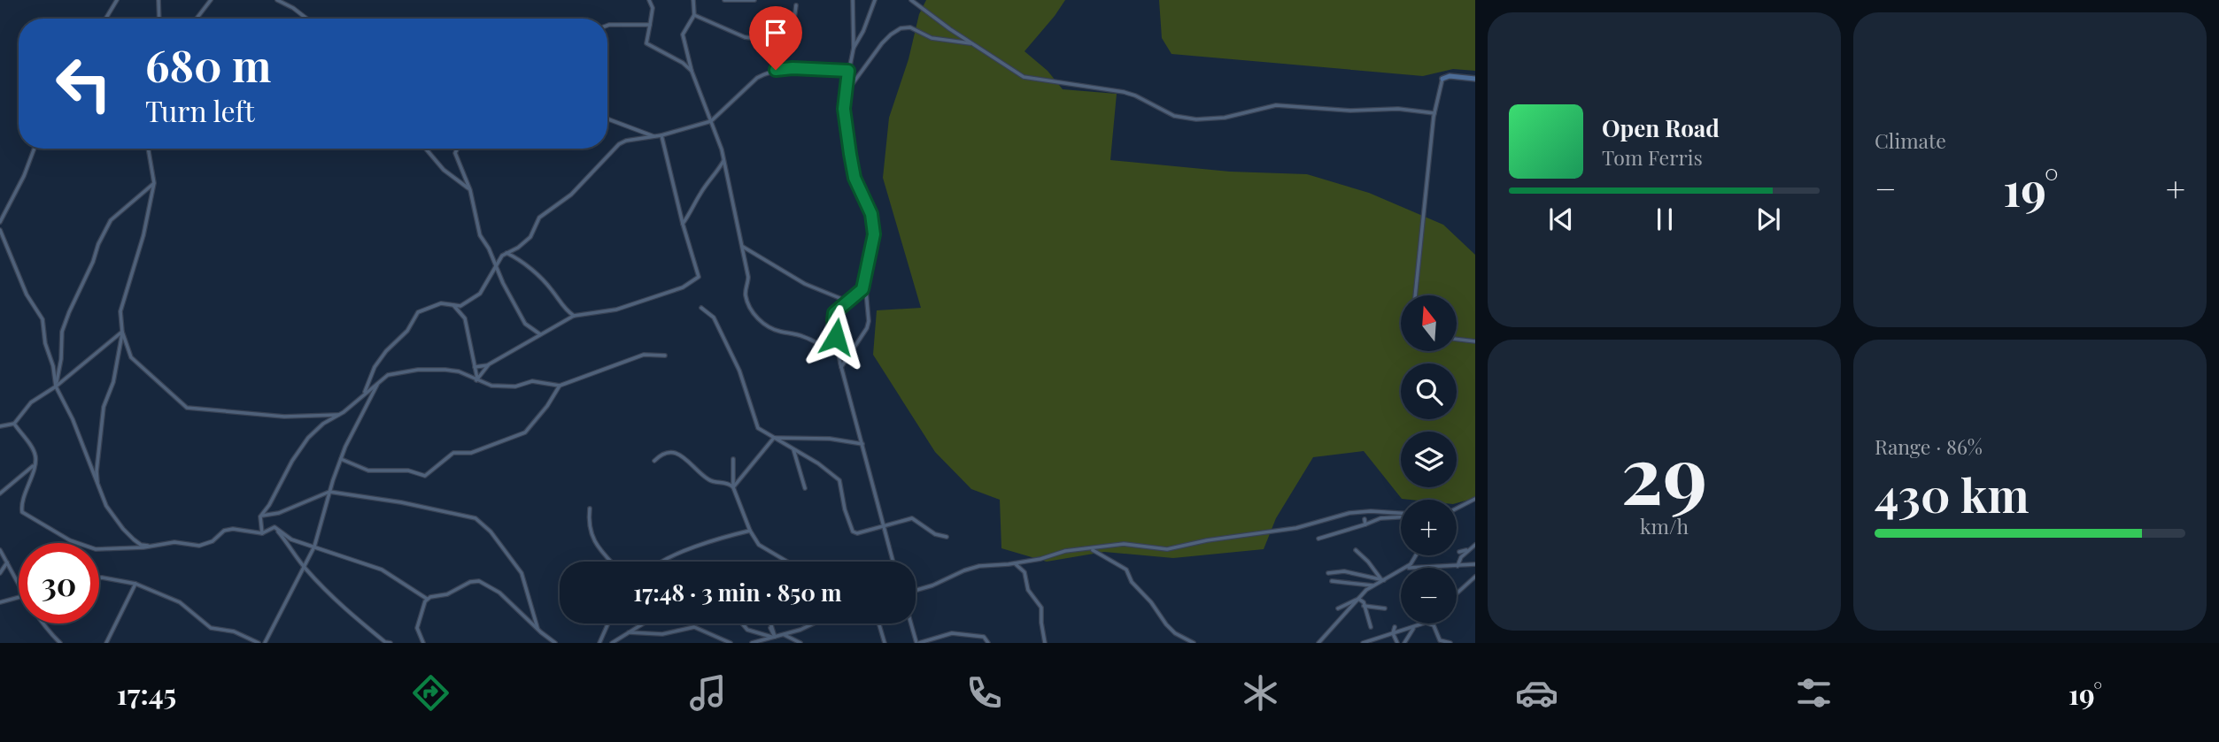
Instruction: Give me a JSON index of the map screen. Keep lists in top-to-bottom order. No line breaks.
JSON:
{"north":"top","page":{"tile":["Climate",["29","km/h"],["Range · 86%","430 km"]],"turn":["680 m","Turn left"],"song":["Open Road","Tom Ferris"],"heat":["−","19°","+"],"map_buttons":["+","−"],"limit":"30","trip":"17:48 · 3 min · 850 m","tabs":["17:45","19°"]}}
